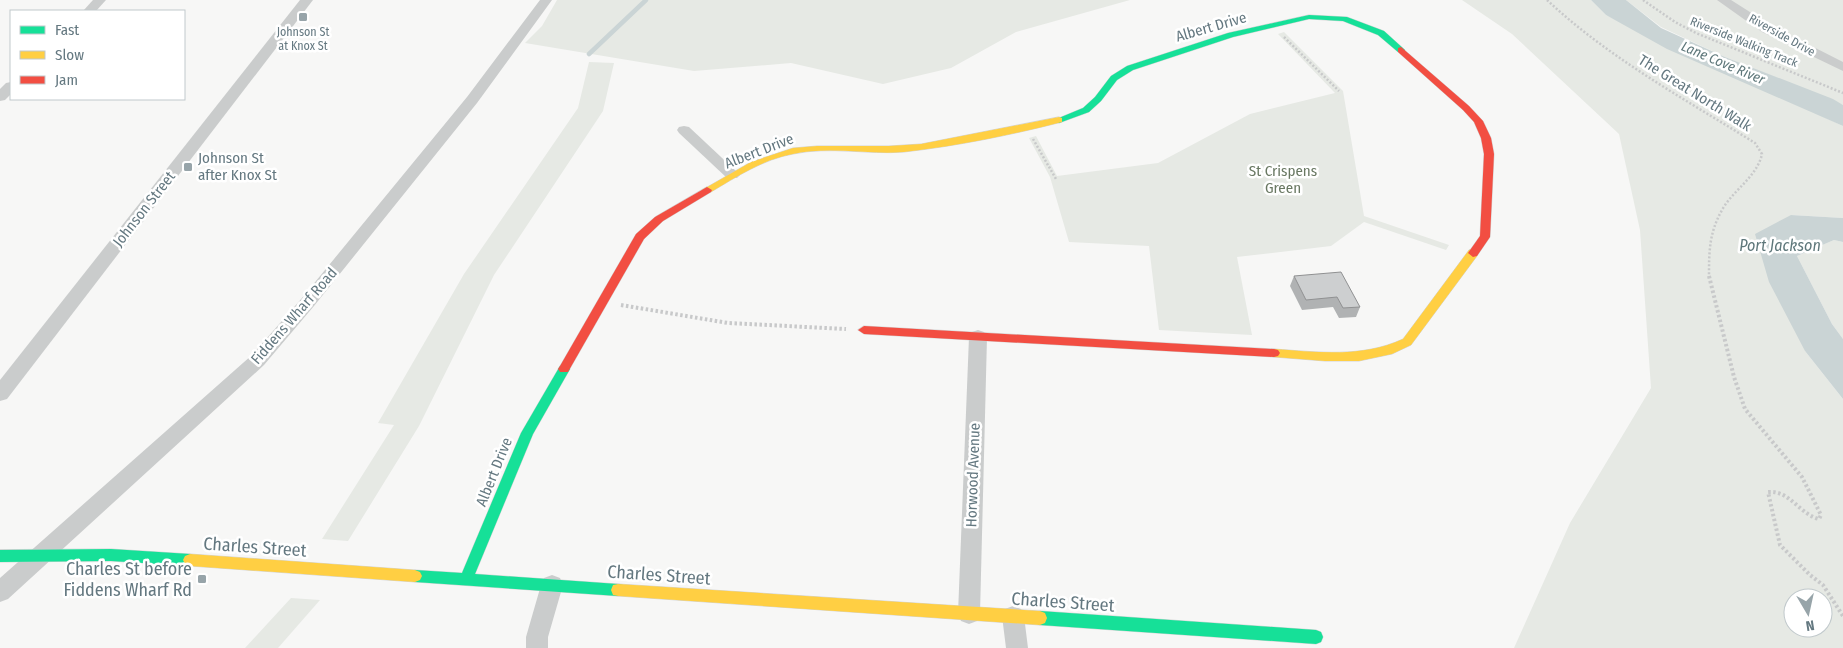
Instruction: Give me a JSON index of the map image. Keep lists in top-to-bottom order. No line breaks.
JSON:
{"streets":{"street":["Albert Drive","Riverside Drive","Johnson Street","Fiddens Wharf Road","Horwood Avenue","Charles Street"],"path":["Riverside Walking Track","The Great North Walk"]},"crossings":[["Albert Drive","Horwood Avenue"],["Albert Drive","Charles Street"],["Fiddens Wharf Road","Charles Street"],["Horwood Avenue","Charles Street"]],"water":["Lane Cove River","Port Jackson"],"parks":["St Crispens Green"],"places":{"transit":["Johnson St at Knox St","Johnson St after Knox St","Charles St before Fiddens Wharf Rd"]},"legend":["Fast","Slow","Jam"],"north":"bottom"}
